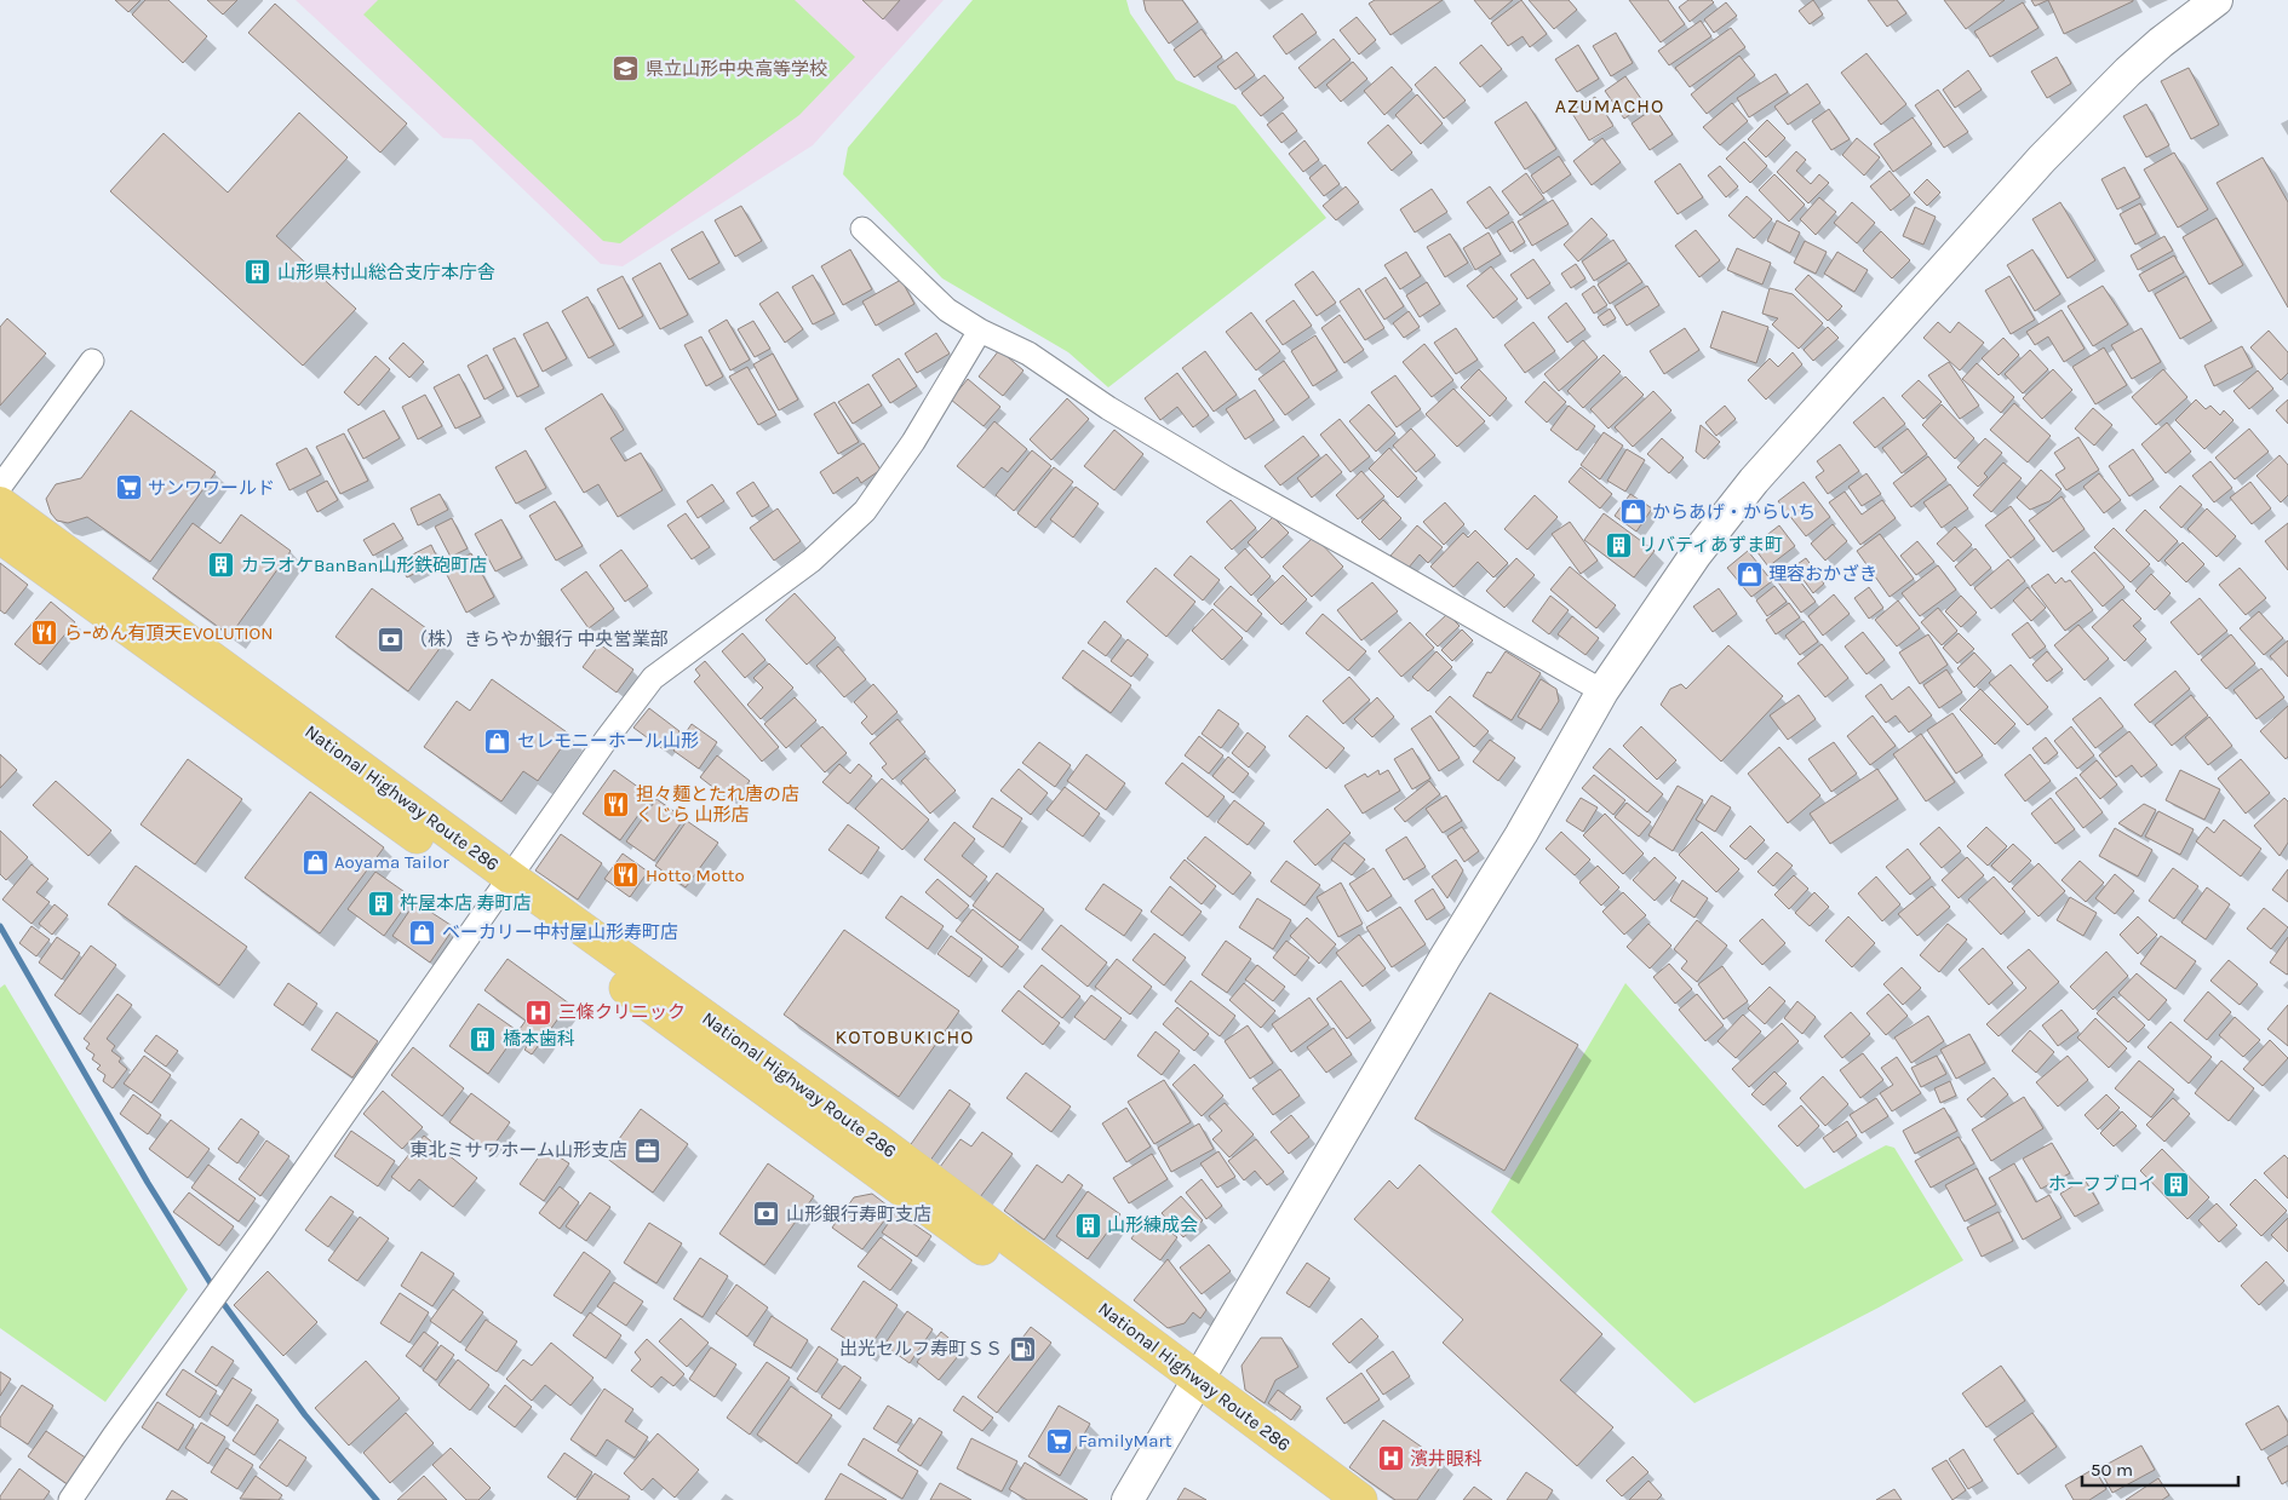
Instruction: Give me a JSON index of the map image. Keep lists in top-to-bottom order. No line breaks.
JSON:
{"streets":{"highway":["National Highway Route 286"]},"districts":["AZUMACHO","KOTOBUKICHO"],"places":{"school or university":["県立山形中央高等学校"],"building":["山形県村山総合支庁本庁舎","リバティあずま町","カラオケBanBan山形鉄砲町店","杵屋本店 寿町店","橋本歯科","ホーフブロイ","山形練成会"],"supermarket":["サンワワールド","FamilyMart"],"shop":["からあげ・からいち","理容おかざき","セレモニーホール山形","Aoyama Tailor","ベーカリー中村屋山形寿町店"],"restaurant":["らｰめん有頂天EVOLUTION","担々麺とたれ唐の店 くじら 山形店","Hotto Motto"],"bank":["（株）きらやか銀行 中央営業部","山形銀行寿町支店"],"hospital":["三條クリニック","濱井眼科"],"office":["東北ミサワホーム山形支店"],"fuel station":["出光セルフ寿町ＳＳ"]},"scale_bar":"50 m"}
